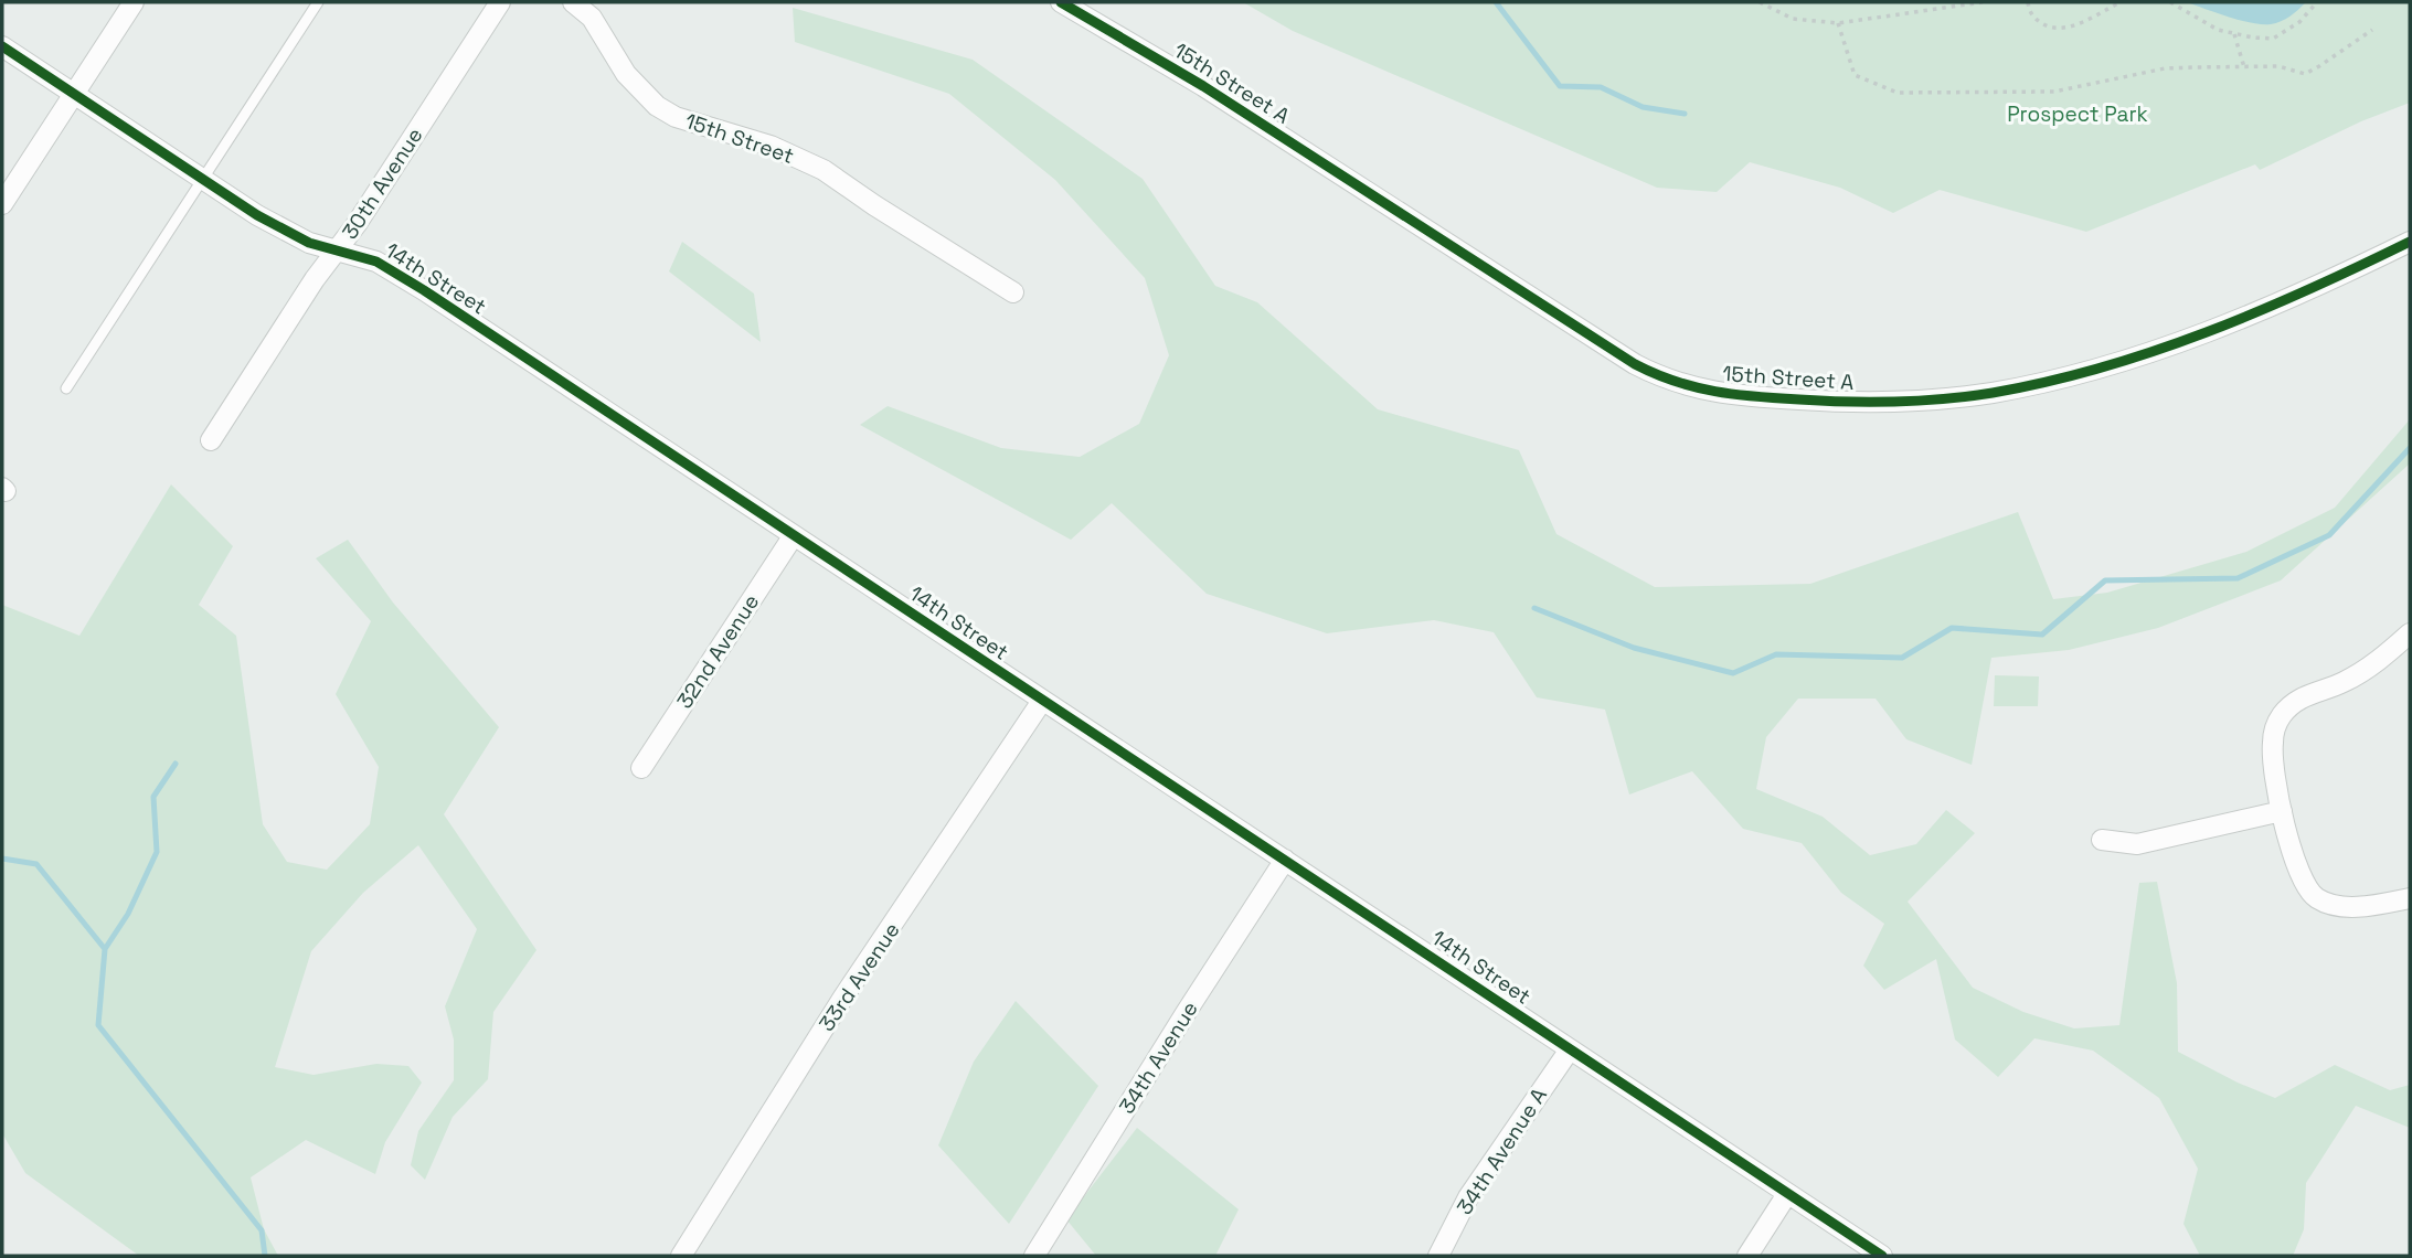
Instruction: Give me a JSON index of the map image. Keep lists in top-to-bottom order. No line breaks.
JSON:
{"streets":{"street":["15th Street A","15th Street","30th Avenue","14th Street","32nd Avenue","33rd Avenue","34th Avenue","34th Avenue A"]},"crossings":[["30th Avenue","14th Street"],["14th Street","32nd Avenue"],["14th Street","33rd Avenue"],["14th Street","34th Avenue"],["14th Street","34th Avenue A"]],"parks":["Prospect Park"]}
